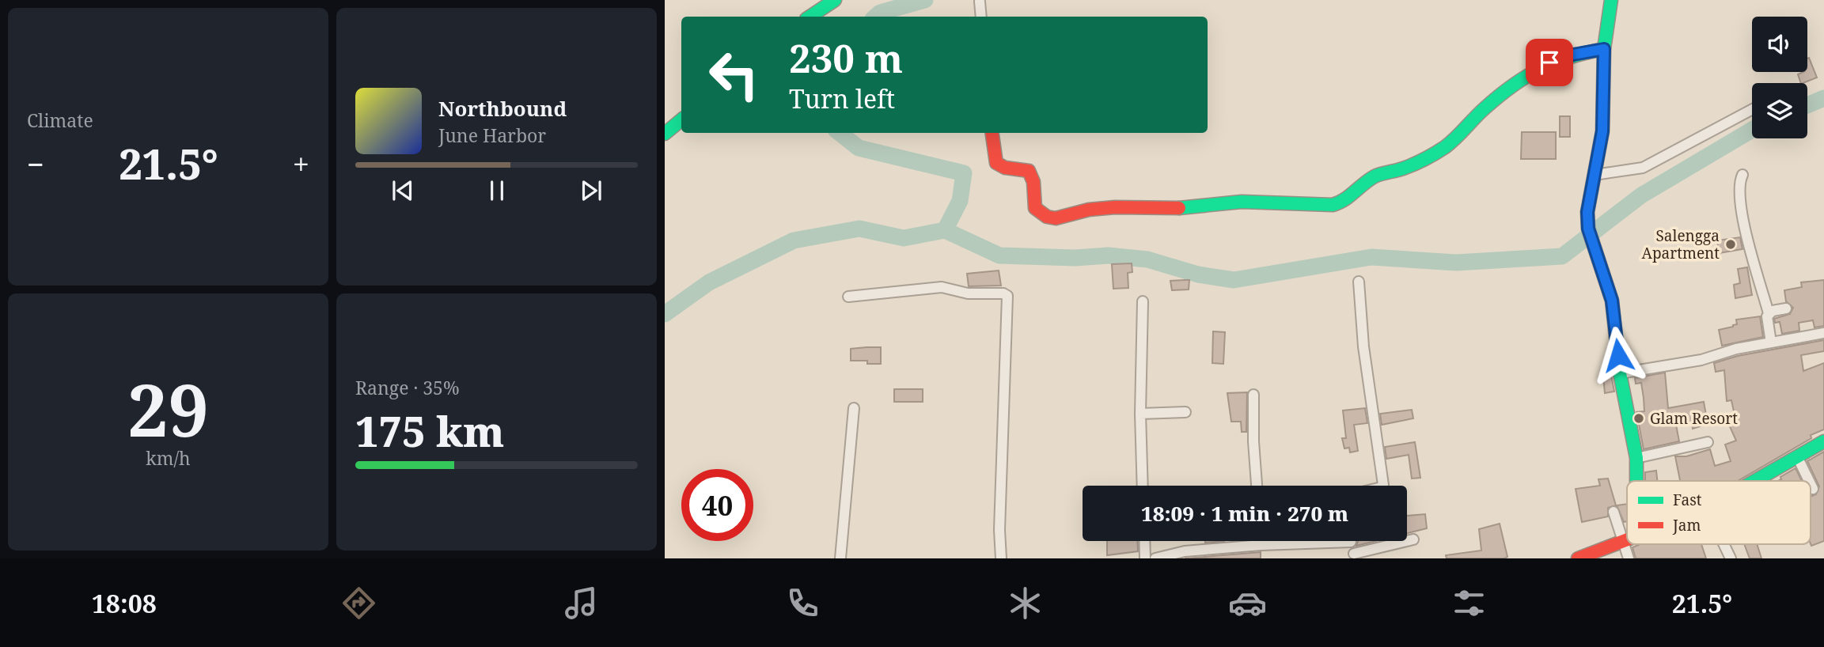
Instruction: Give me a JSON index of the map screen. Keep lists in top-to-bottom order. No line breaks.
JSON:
{"places":["Salengga Apartment","Glam Resort"],"legend":["Fast","Jam"],"page":{"tile":["Climate",["29","km/h"],["Range · 35%","175 km"]],"turn":["230 m","Turn left"],"song":["Northbound","June Harbor"],"heat":["−","21.5°","+"],"limit":"40","trip":"18:09 · 1 min · 270 m","tabs":["18:08","21.5°"]}}
